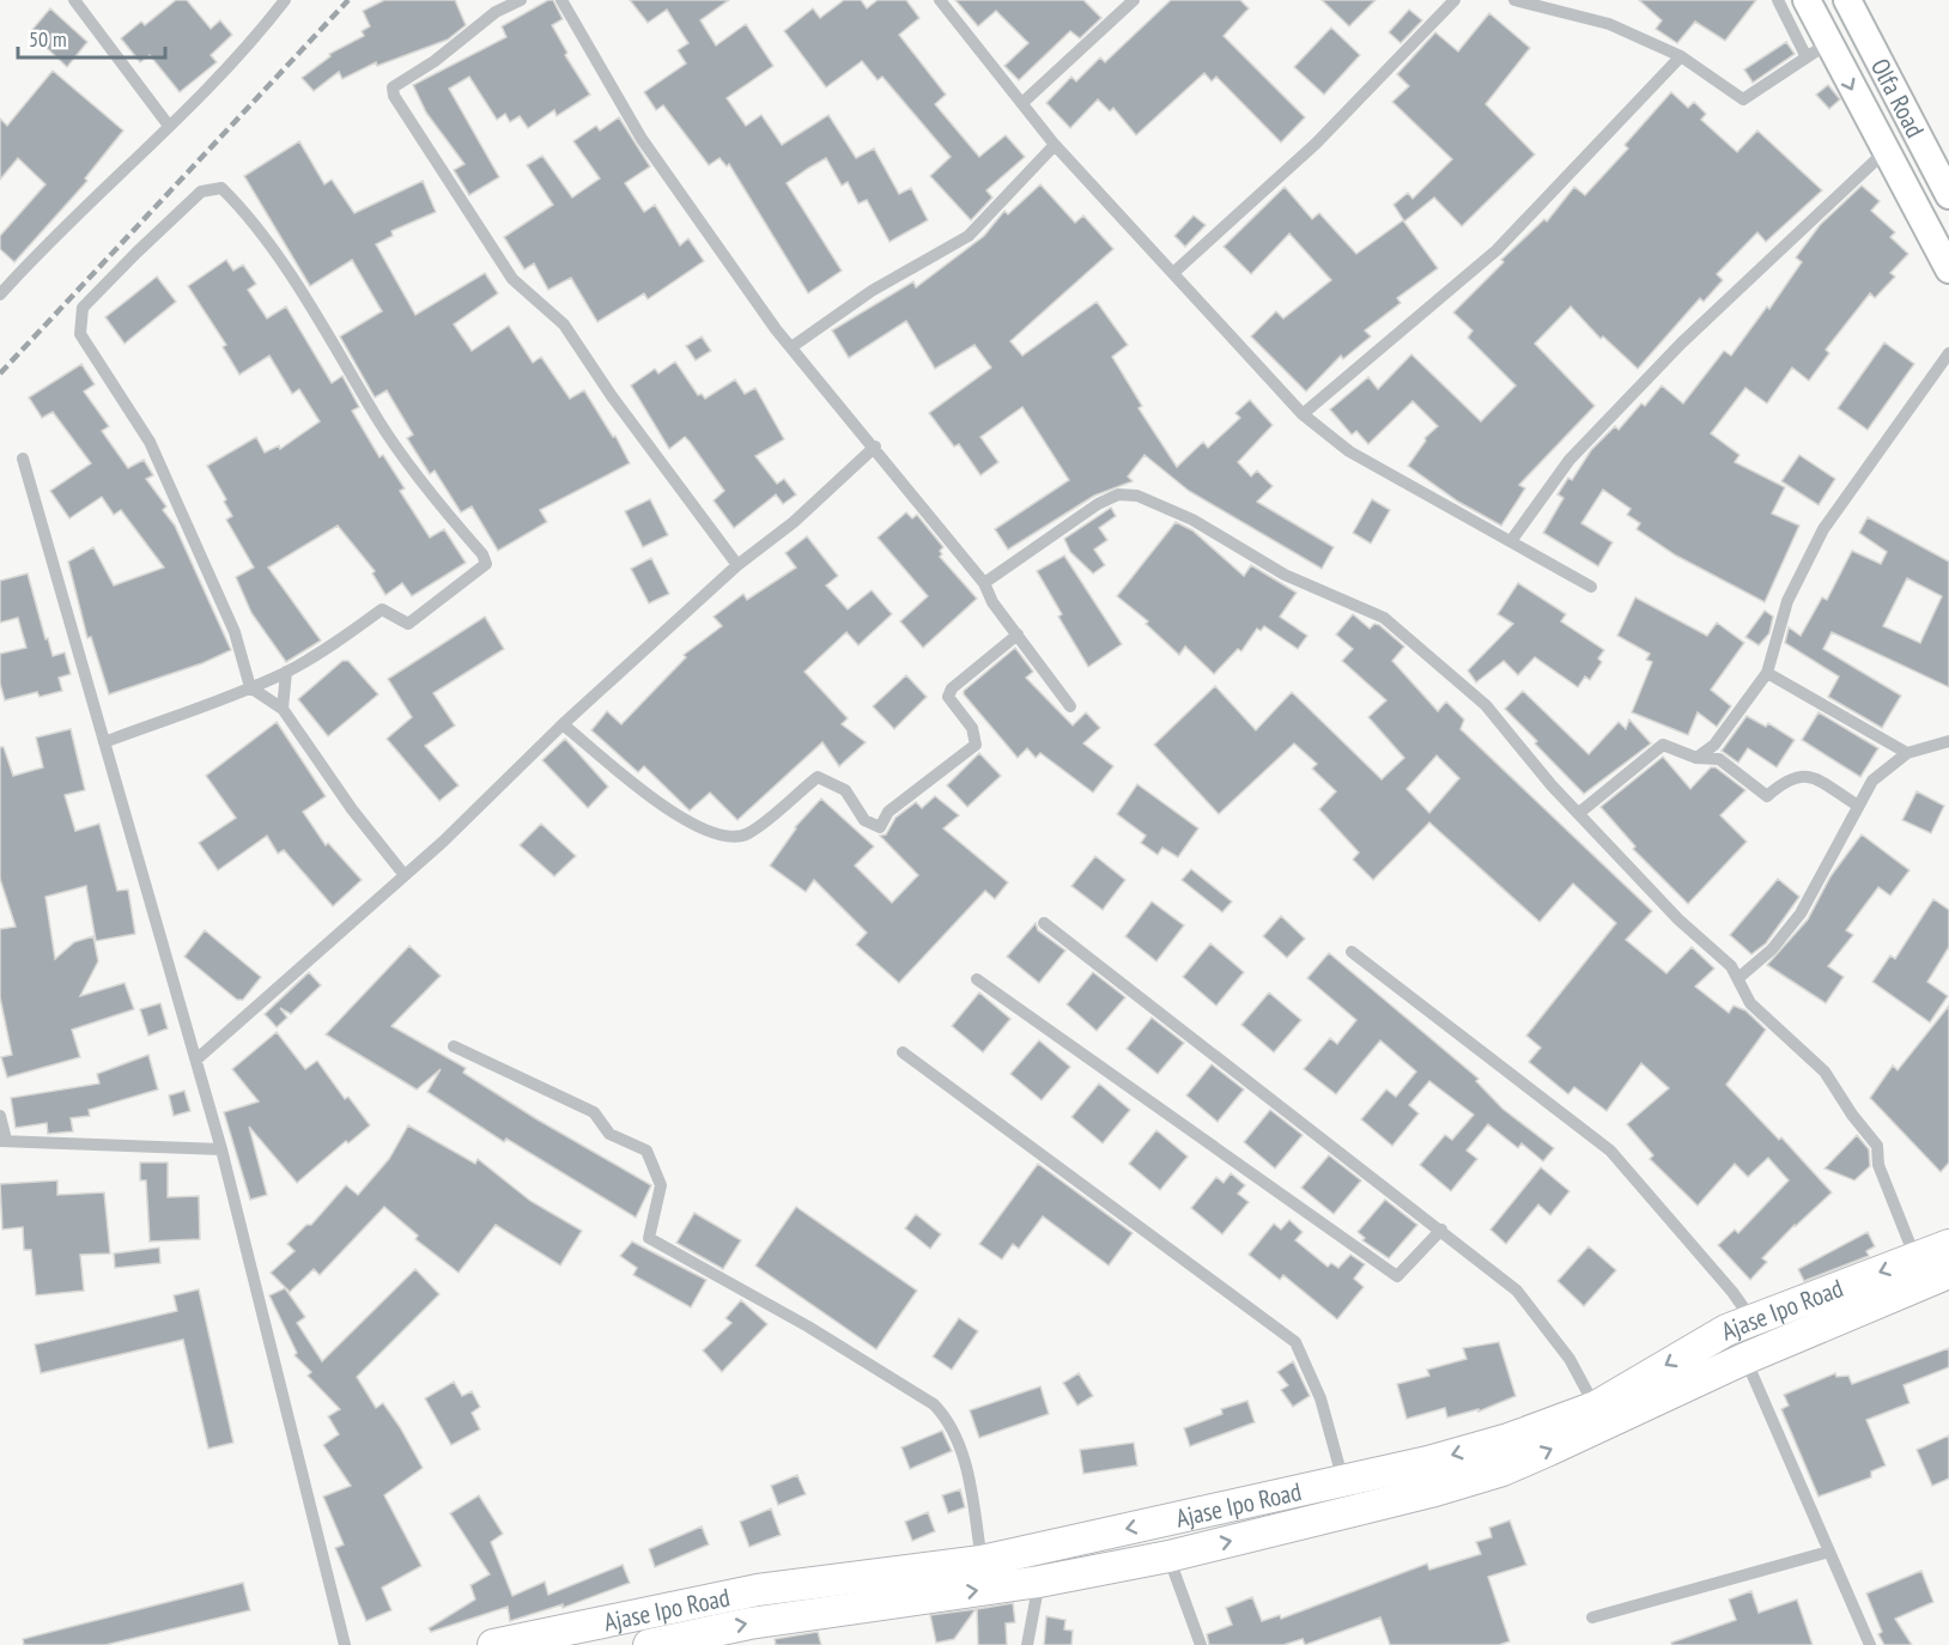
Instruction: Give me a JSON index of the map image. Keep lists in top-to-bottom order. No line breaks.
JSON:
{"streets":{"highway":["Ajase Ipo Road"],"main road":["Olfa Road"]},"scale_bar":"50 m"}
